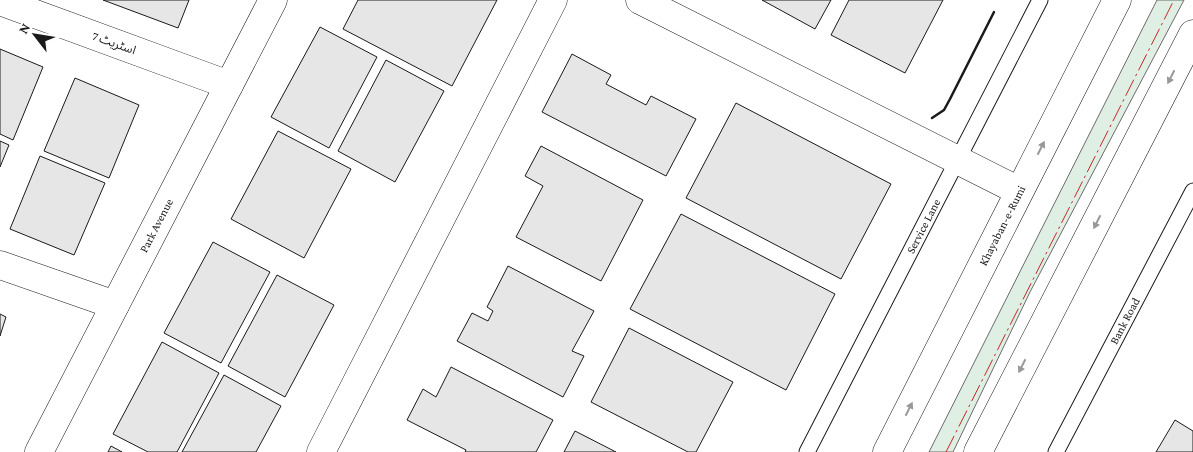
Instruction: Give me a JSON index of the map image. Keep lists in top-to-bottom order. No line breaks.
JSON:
{"streets":{"street":["اسٹریٹ 7","Park Avenue","Khayaban-e-Rumi"],"lane":["Service Lane","Bank Road"]},"crossings":[["اسٹریٹ 7","Park Avenue"]],"north":"top left"}
